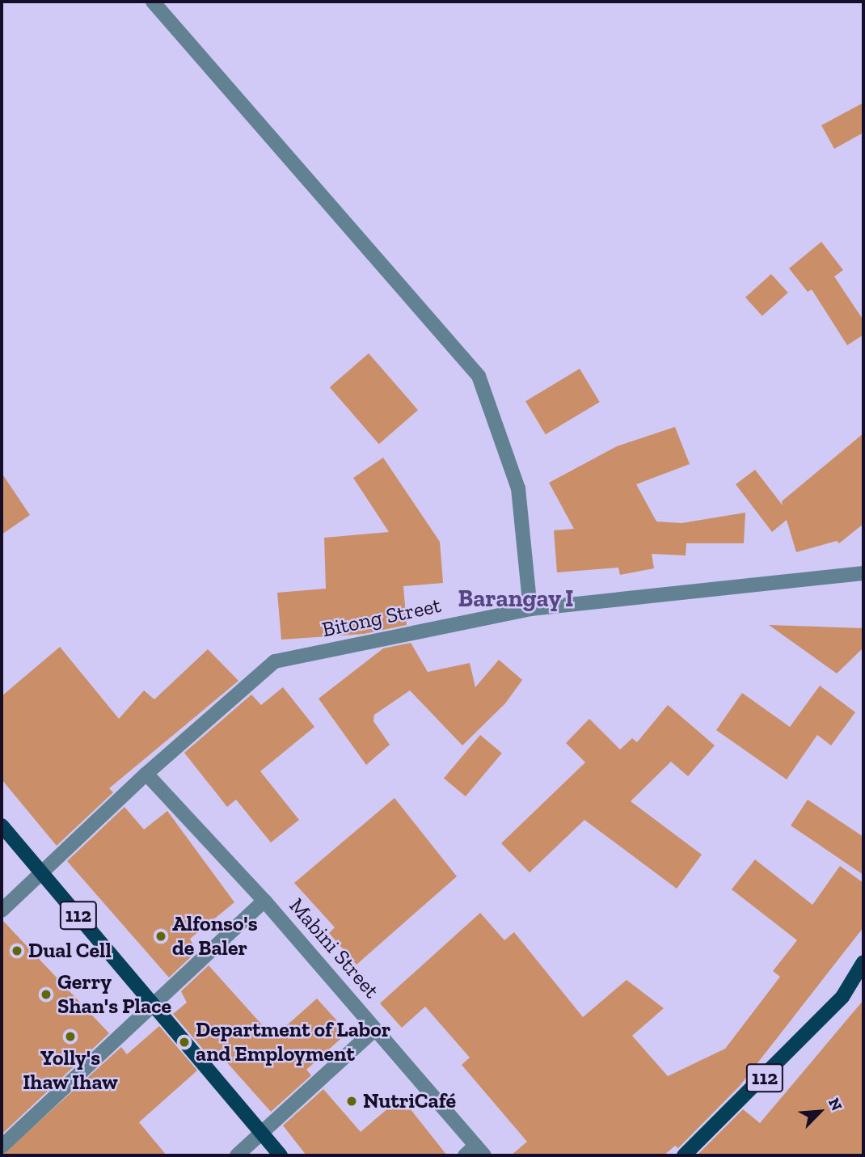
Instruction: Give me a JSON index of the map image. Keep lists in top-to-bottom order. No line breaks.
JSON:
{"streets":{"main road":["112"],"street":["Bitong Street","Mabini Street"]},"crossings":[["Bitong Street","112"],["Bitong Street","Mabini Street"]],"districts":["Barangay I"],"places":["Alfonso's de Baler","Dual Cell","Gerry Shan's Place","Yolly's Ihaw Ihaw","Department of Labor and Employment","NutriCafé"],"north":"top right"}
